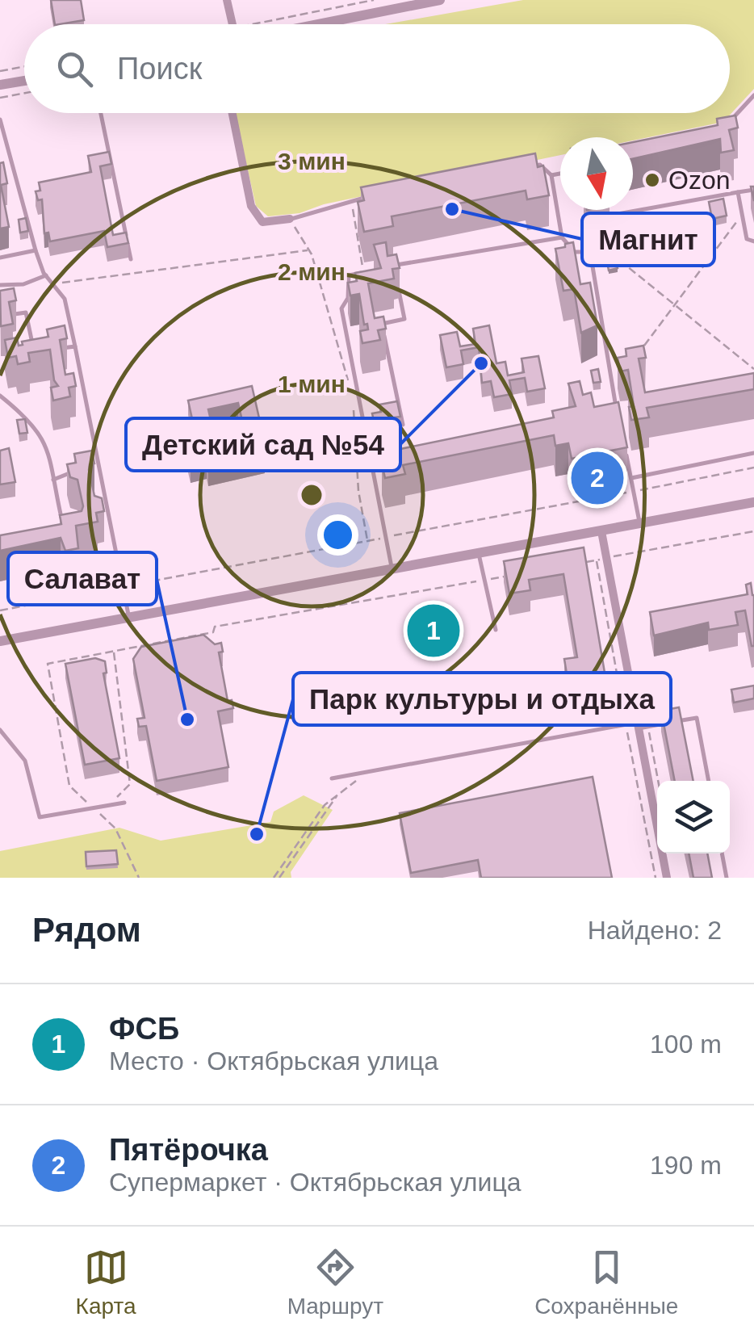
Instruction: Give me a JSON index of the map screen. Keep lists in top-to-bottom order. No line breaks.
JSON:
{"places":["Ozon","Магнит","Детский сад №54","Салават","Парк культуры и отдыха"],"north":"bottom","page":{"search":"Поиск","pins":["2","1"],"heading":["Рядом","Найдено: 2"],"list":[{"mark":"1","name":"ФСБ","note":"Место · Октябрьская улица","value":"100 m"},{"mark":"2","name":"Пятёрочка","note":"Супермаркет · Октябрьская улица","value":"190 m"}],"nav":["Карта","Маршрут","Сохранённые"]},"rings":["3 мин","2 мин","1 мин"]}
